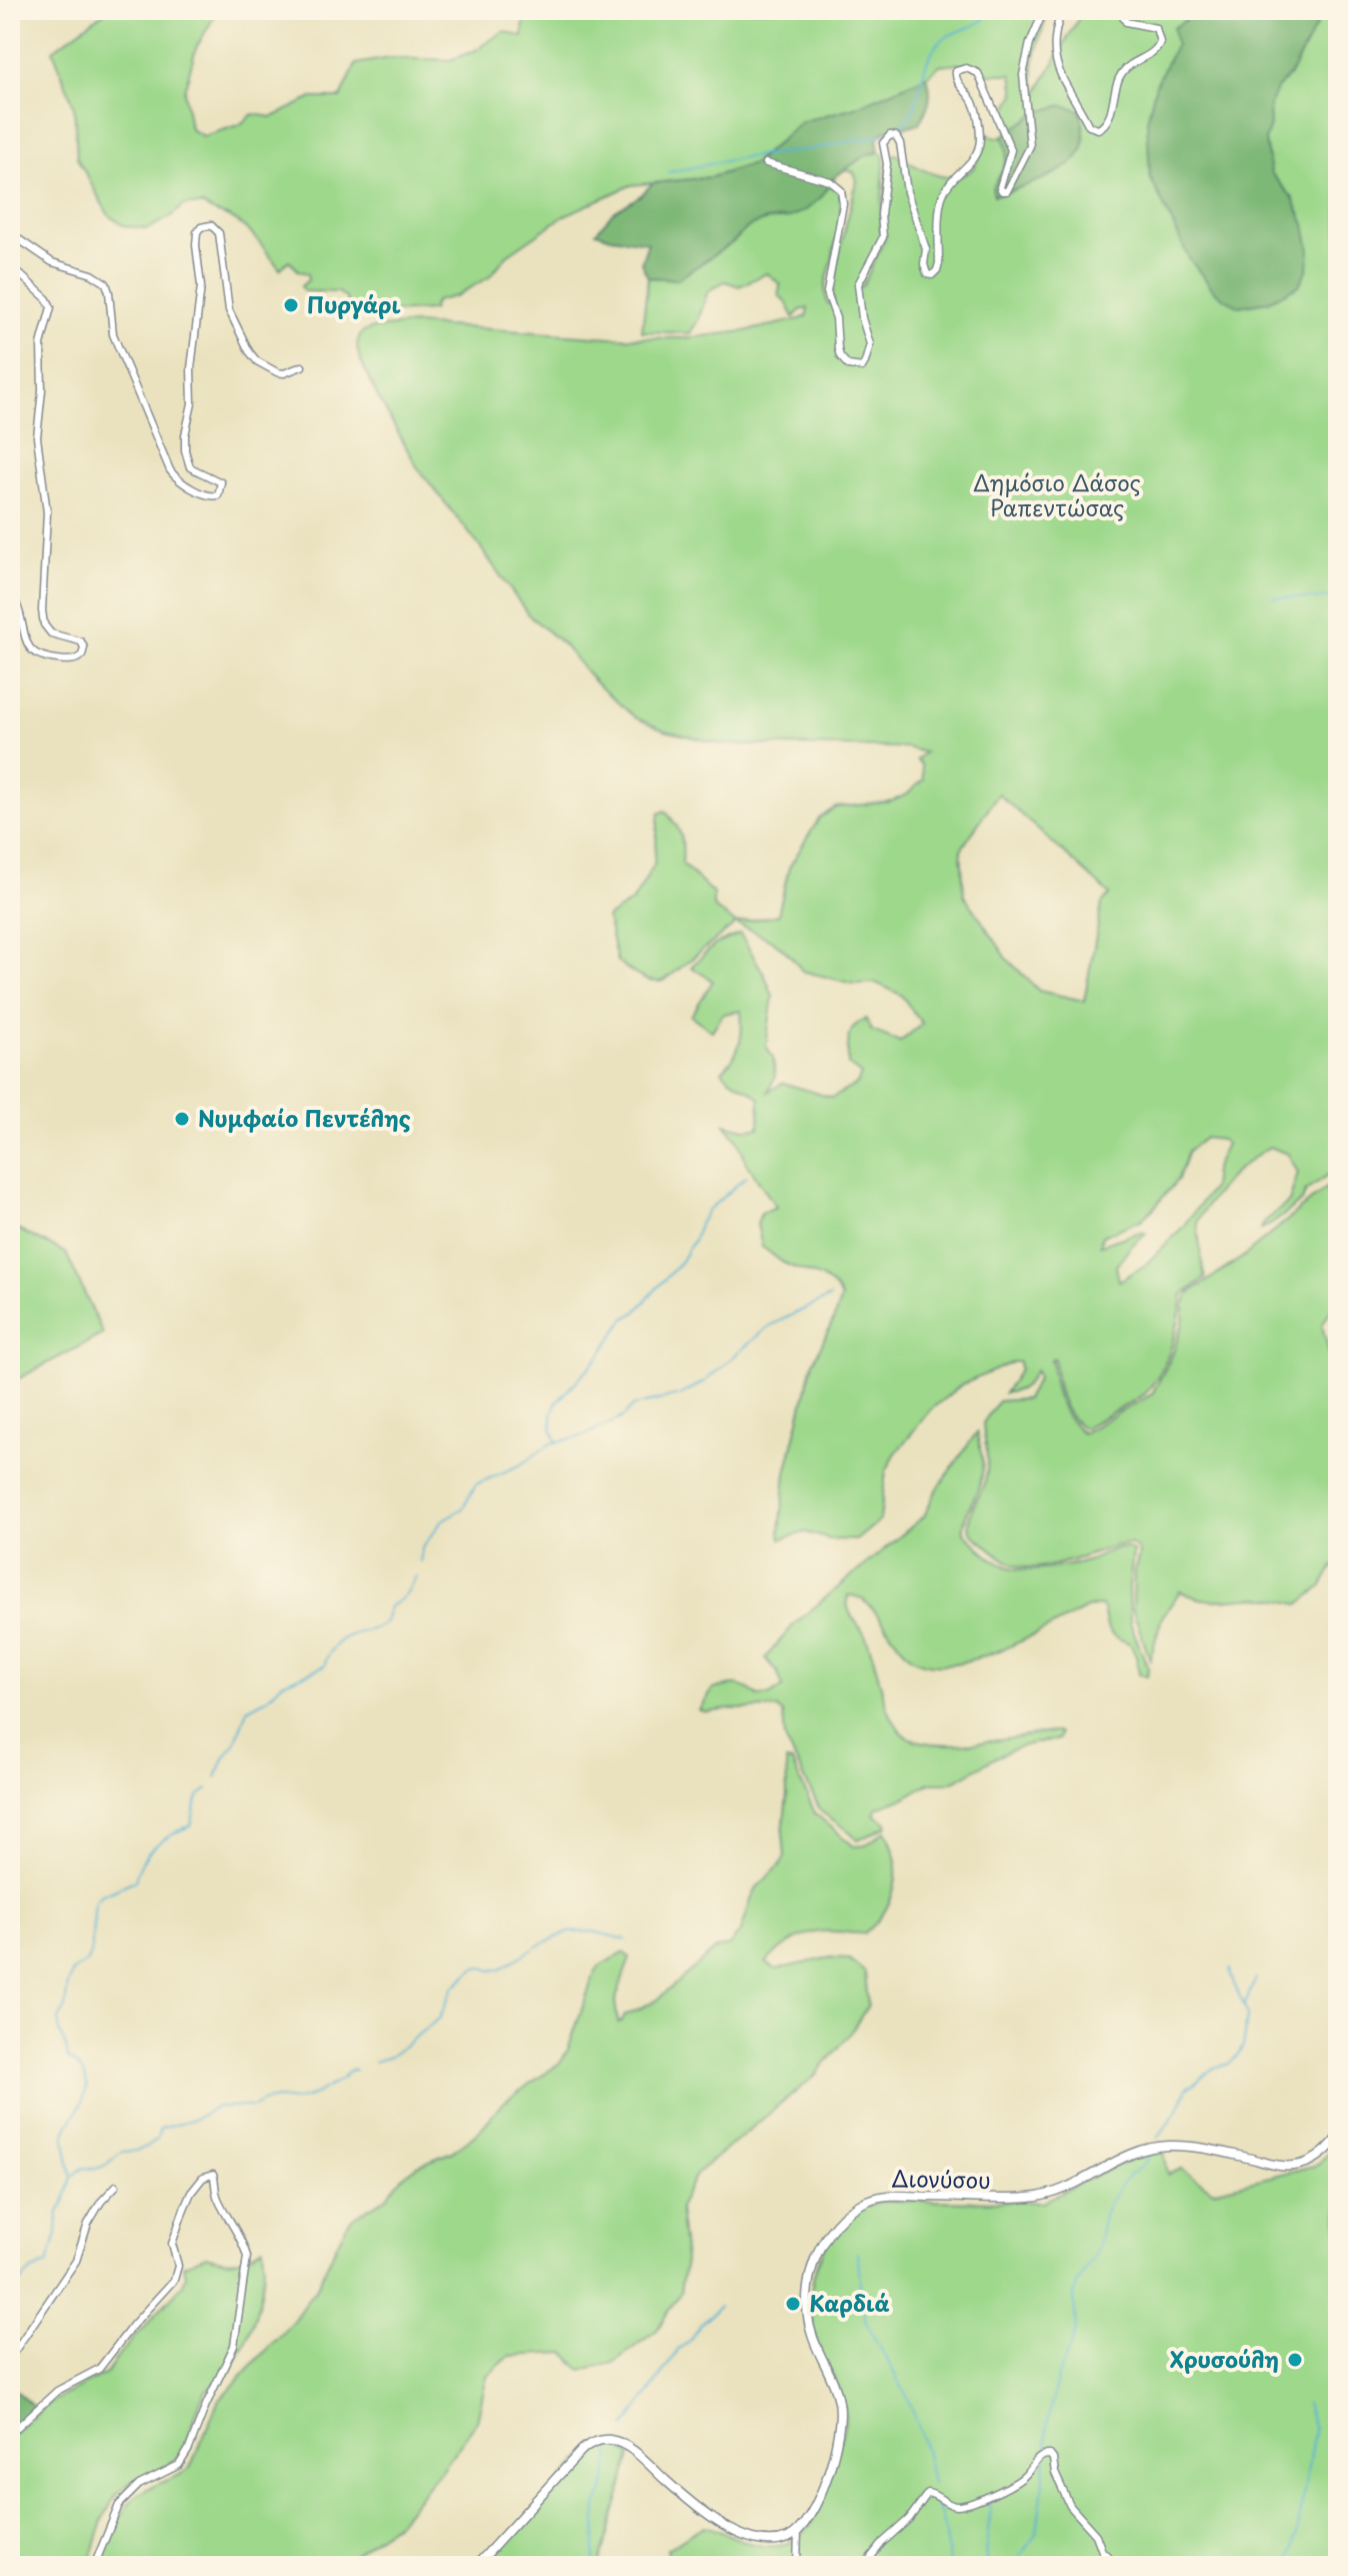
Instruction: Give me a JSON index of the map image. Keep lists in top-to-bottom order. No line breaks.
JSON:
{"streets":{"main road":["Διονύσου"]},"parks":["Δημόσιο Δάσος Ραπεντώσας"],"places":["Πυργάρι","Νυμφαίο Πεντέλης","Καρδιά","Χρυσούλη"]}
